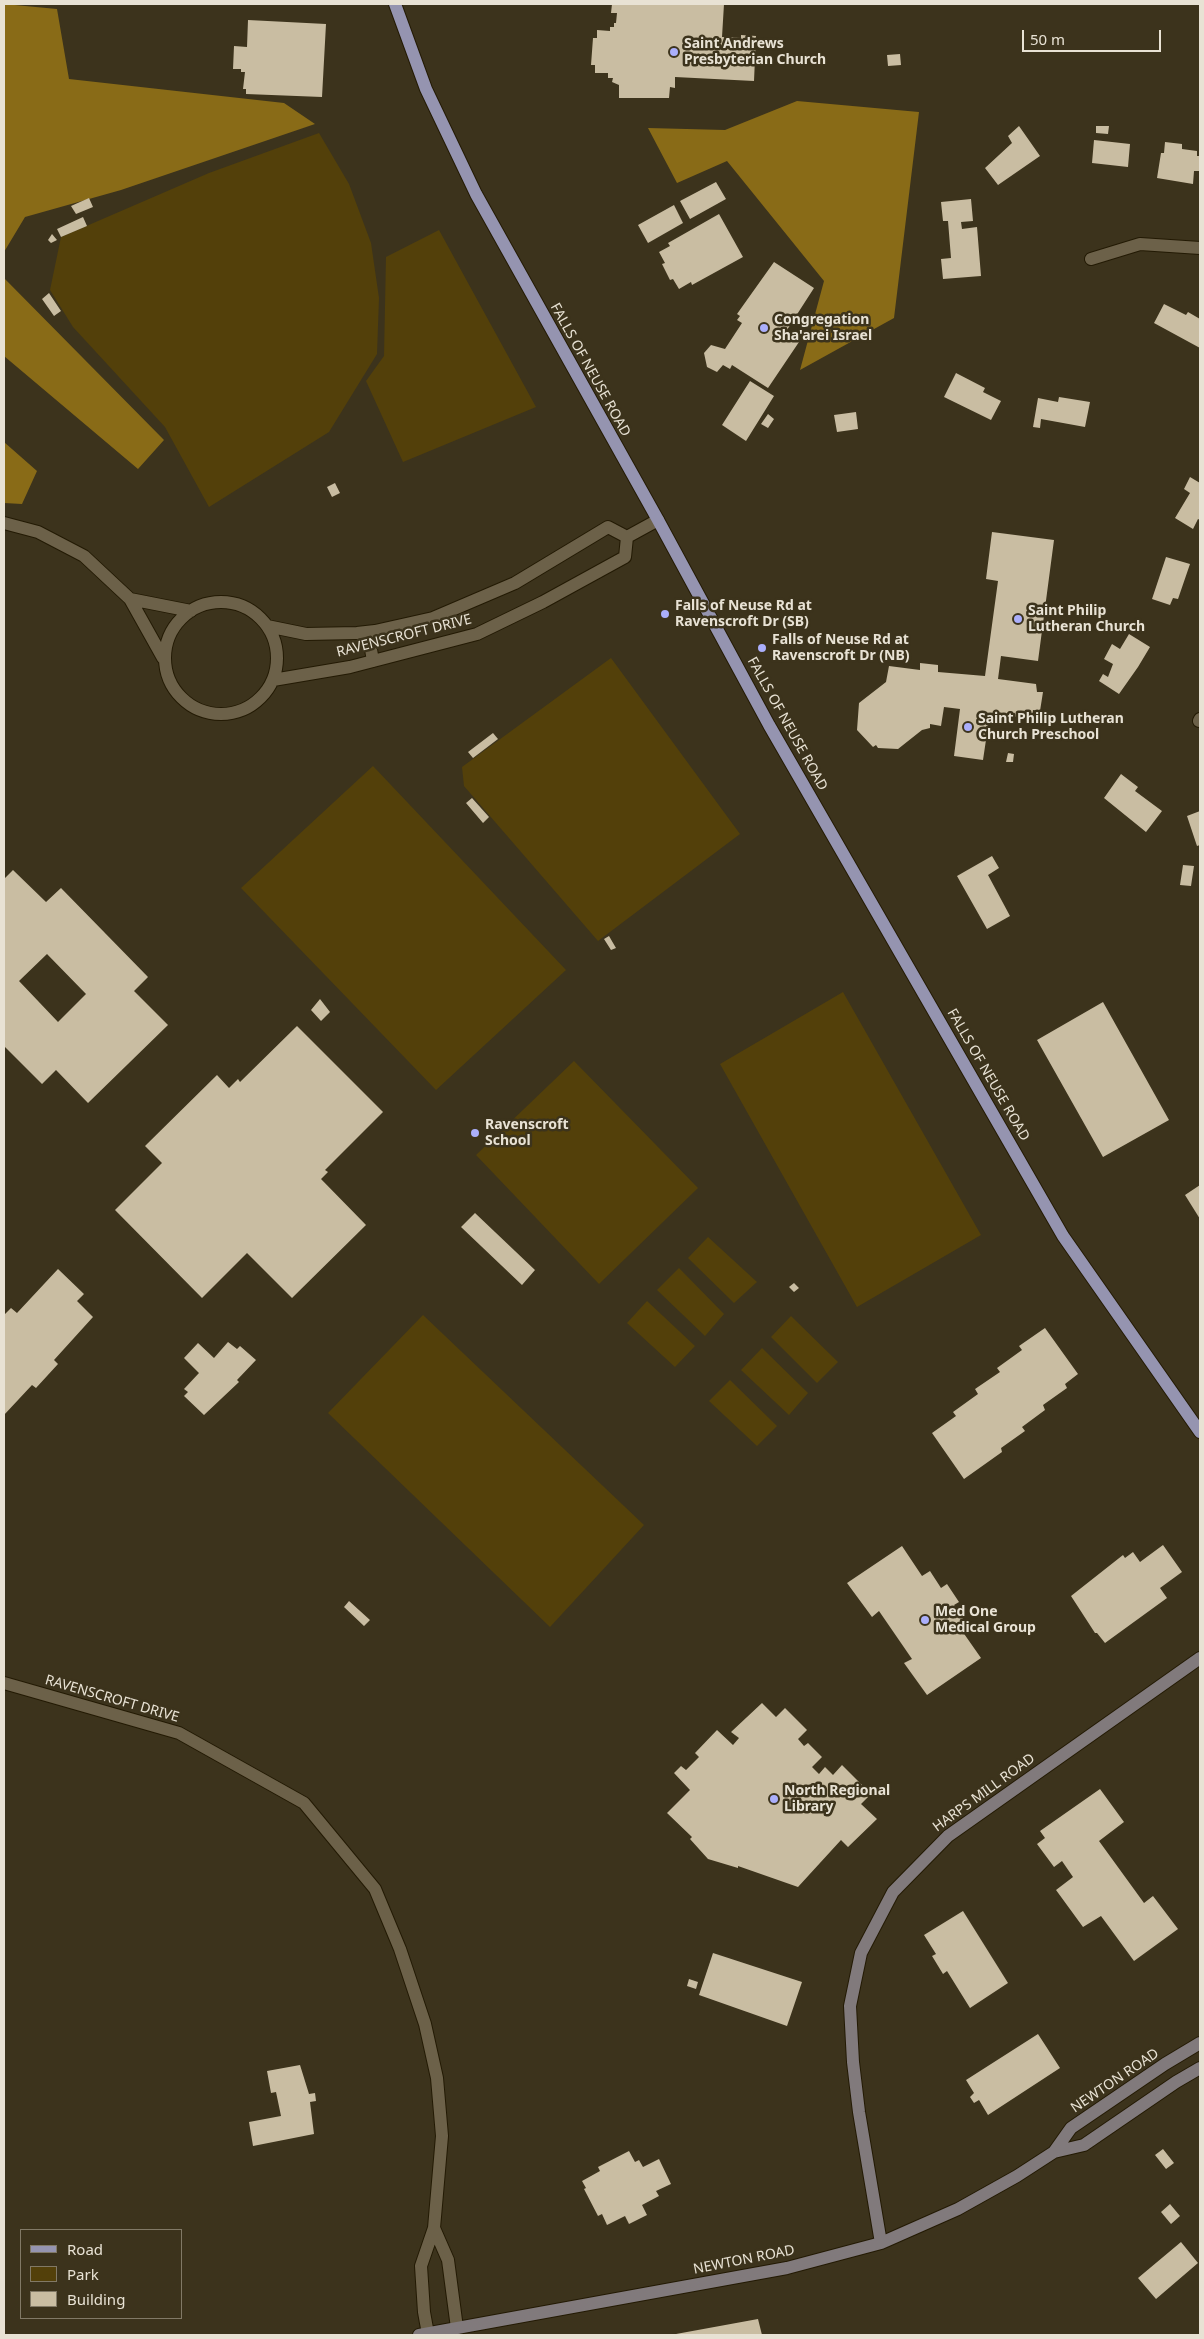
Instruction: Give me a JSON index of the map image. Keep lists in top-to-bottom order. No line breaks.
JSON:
{"streets":{"main road":["FALLS OF NEUSE ROAD"],"street":["RAVENSCROFT DRIVE","HARPS MILL ROAD","NEWTON ROAD"]},"crossings":[["RAVENSCROFT DRIVE","NEWTON ROAD"],["HARPS MILL ROAD","NEWTON ROAD"]],"places":["Saint Andrews Presbyterian Church","Congregation Sha'arei Israel","Falls of Neuse Rd at Ravenscroft Dr (SB)","Saint Philip Lutheran Church","Falls of Neuse Rd at Ravenscroft Dr (NB)","Saint Philip Lutheran Church Preschool","Ravenscroft School","Med One Medical Group","North Regional Library"],"legend":["Road","Park","Building"],"scale_bar":"50 m"}
